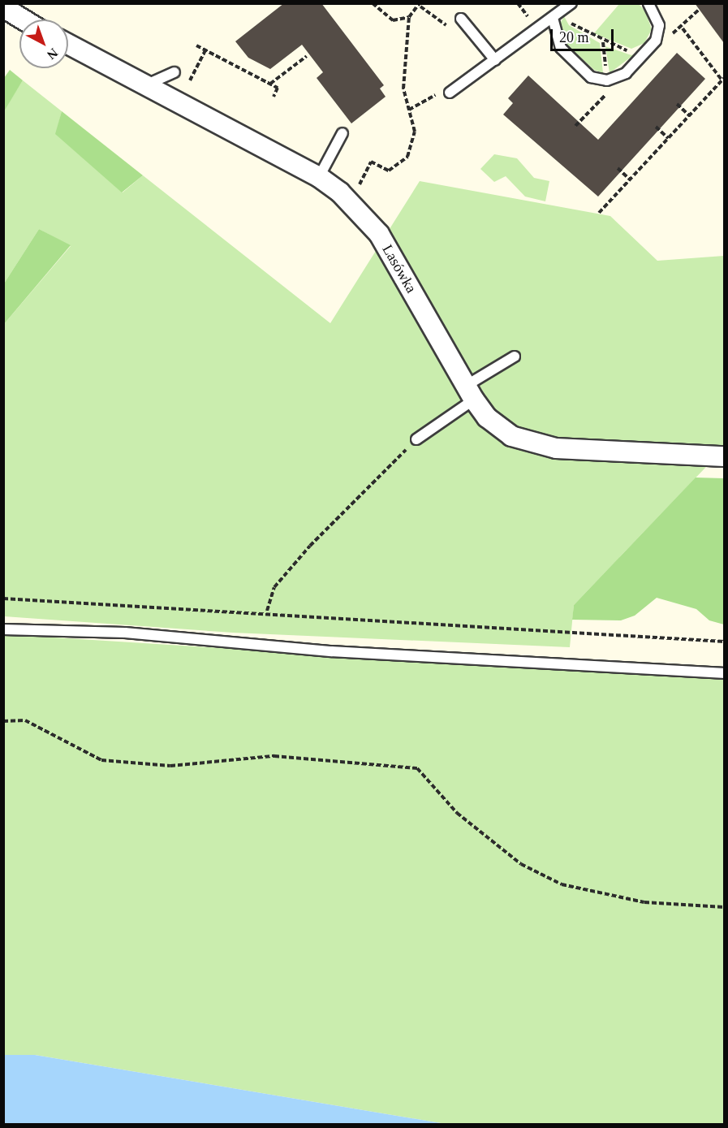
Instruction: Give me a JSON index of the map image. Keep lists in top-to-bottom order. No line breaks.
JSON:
{"streets":{"street":["Lasówka"]},"scale_bar":"20 m","north":"bottom right"}
